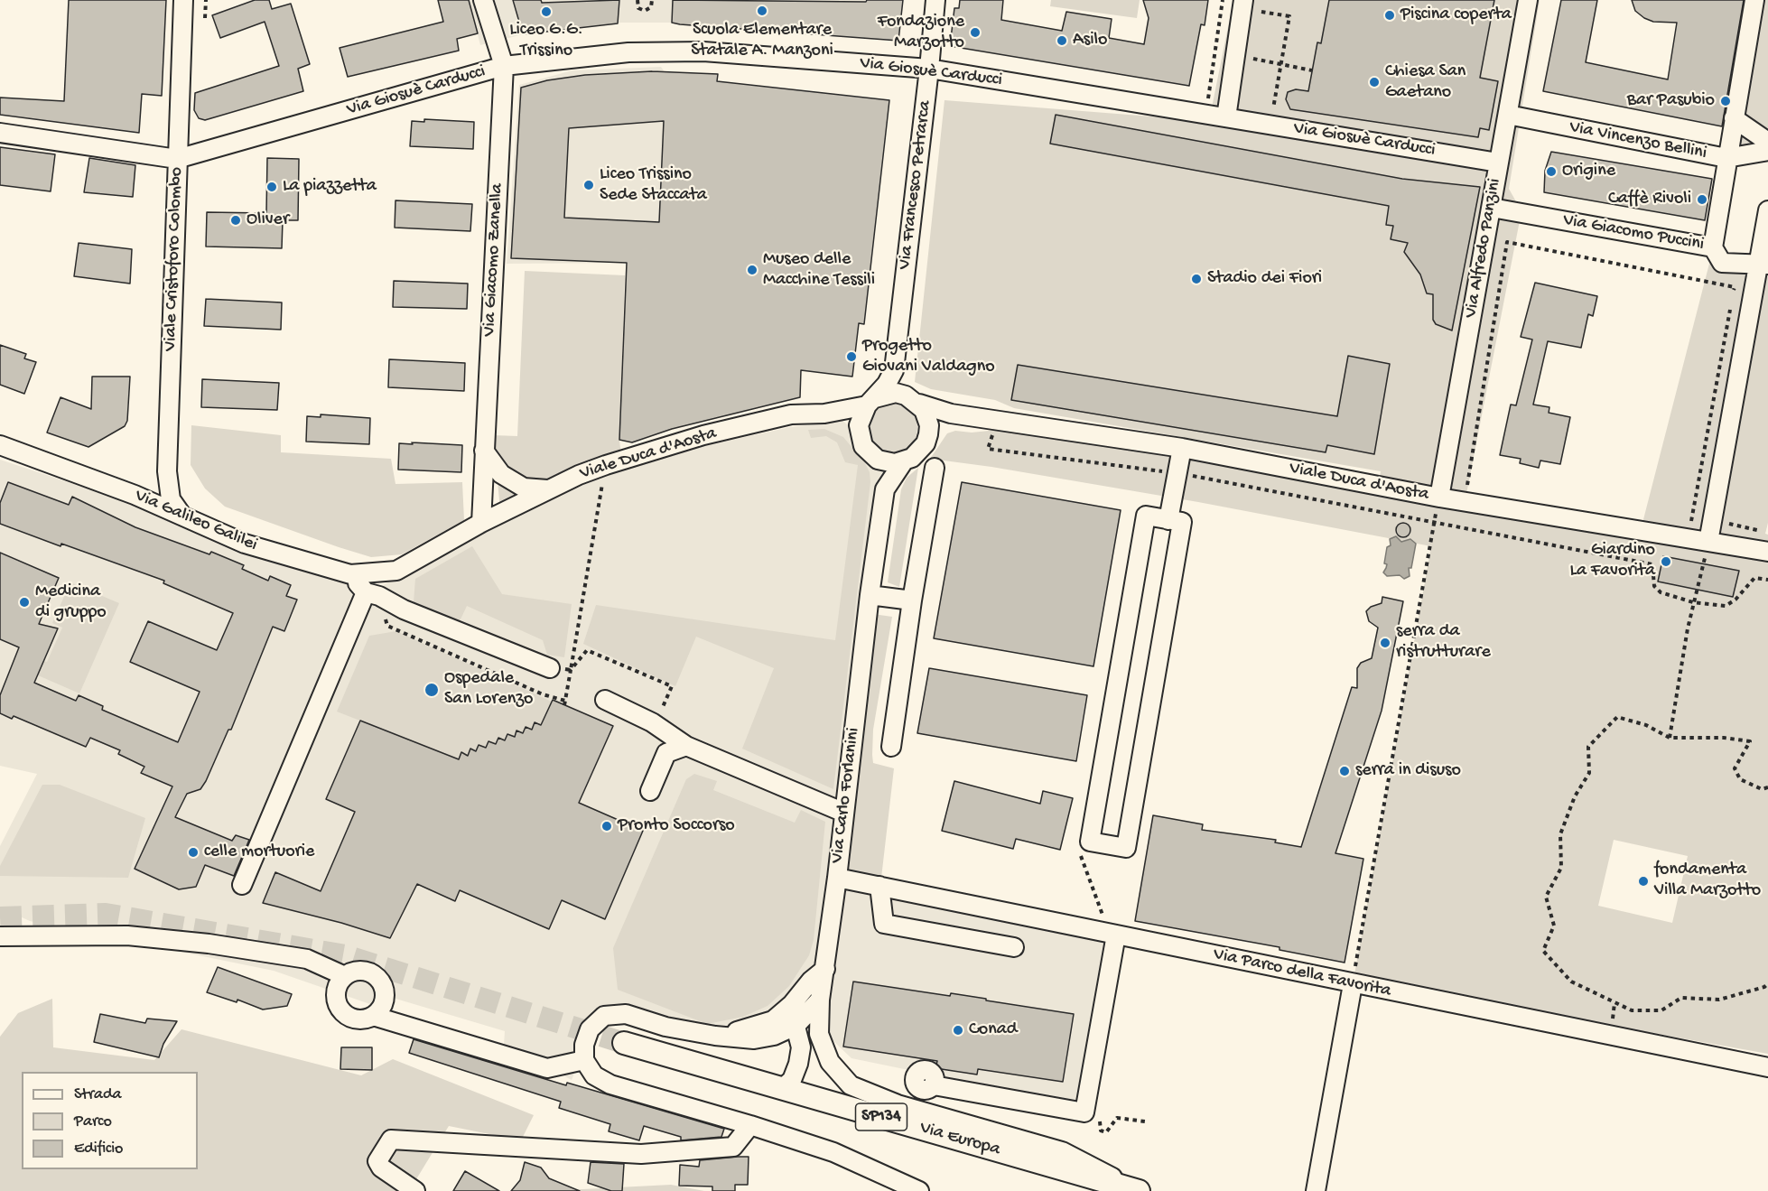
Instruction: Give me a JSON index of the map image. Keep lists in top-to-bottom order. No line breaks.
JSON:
{"streets":{"main road":["SP134","Via Europa"],"street":["Via Giosuè Carducci","Via Vincenzo Bellini","Via Francesco Petrarca","Via Giacomo Puccini","Via Alfredo Panzini","Viale Cristoforo Colombo","Via Giacomo Zanella","Viale Duca d'Aosta","Via Galileo Galilei","Via Carlo Forlanini","Via Parco della Favorita"]},"crossings":[["Via Giosuè Carducci","Via Francesco Petrarca"],["Via Giosuè Carducci","Via Alfredo Panzini"],["Via Giosuè Carducci","Viale Cristoforo Colombo"],["Via Giosuè Carducci","Via Giacomo Zanella"],["Via Vincenzo Bellini","Via Alfredo Panzini"],["Via Giacomo Puccini","Via Alfredo Panzini"],["Via Alfredo Panzini","Viale Duca d'Aosta"],["Viale Cristoforo Colombo","Via Galileo Galilei"],["Via Giacomo Zanella","Viale Duca d'Aosta"],["Viale Duca d'Aosta","Via Galileo Galilei"],["Via Carlo Forlanini","Via Parco della Favorita"],["Via Carlo Forlanini","Via Europa"]],"places":["Scuola Elementare Statale A. Manzoni","Liceo G.G. Trissino","Piscina coperta","Fondazione Marzotto","Asilo","Chiesa San Gaetano","Bar Pasubio","Origine","Liceo Trissino Sede Staccata","La piazzetta","Caffè Rivoli","Oliver","Museo delle Macchine Tessili","Stadio dei Fiori","Progetto Giovani Valdagno","Giardino La Favorita","Medicina di gruppo","serra da ristrutturare","Ospedale San Lorenzo","serra in disuso","Pronto Soccorso","celle mortuorie","fondamenta Villa Marzotto","Conad"],"legend":["Strada","Parco","Edificio"]}
